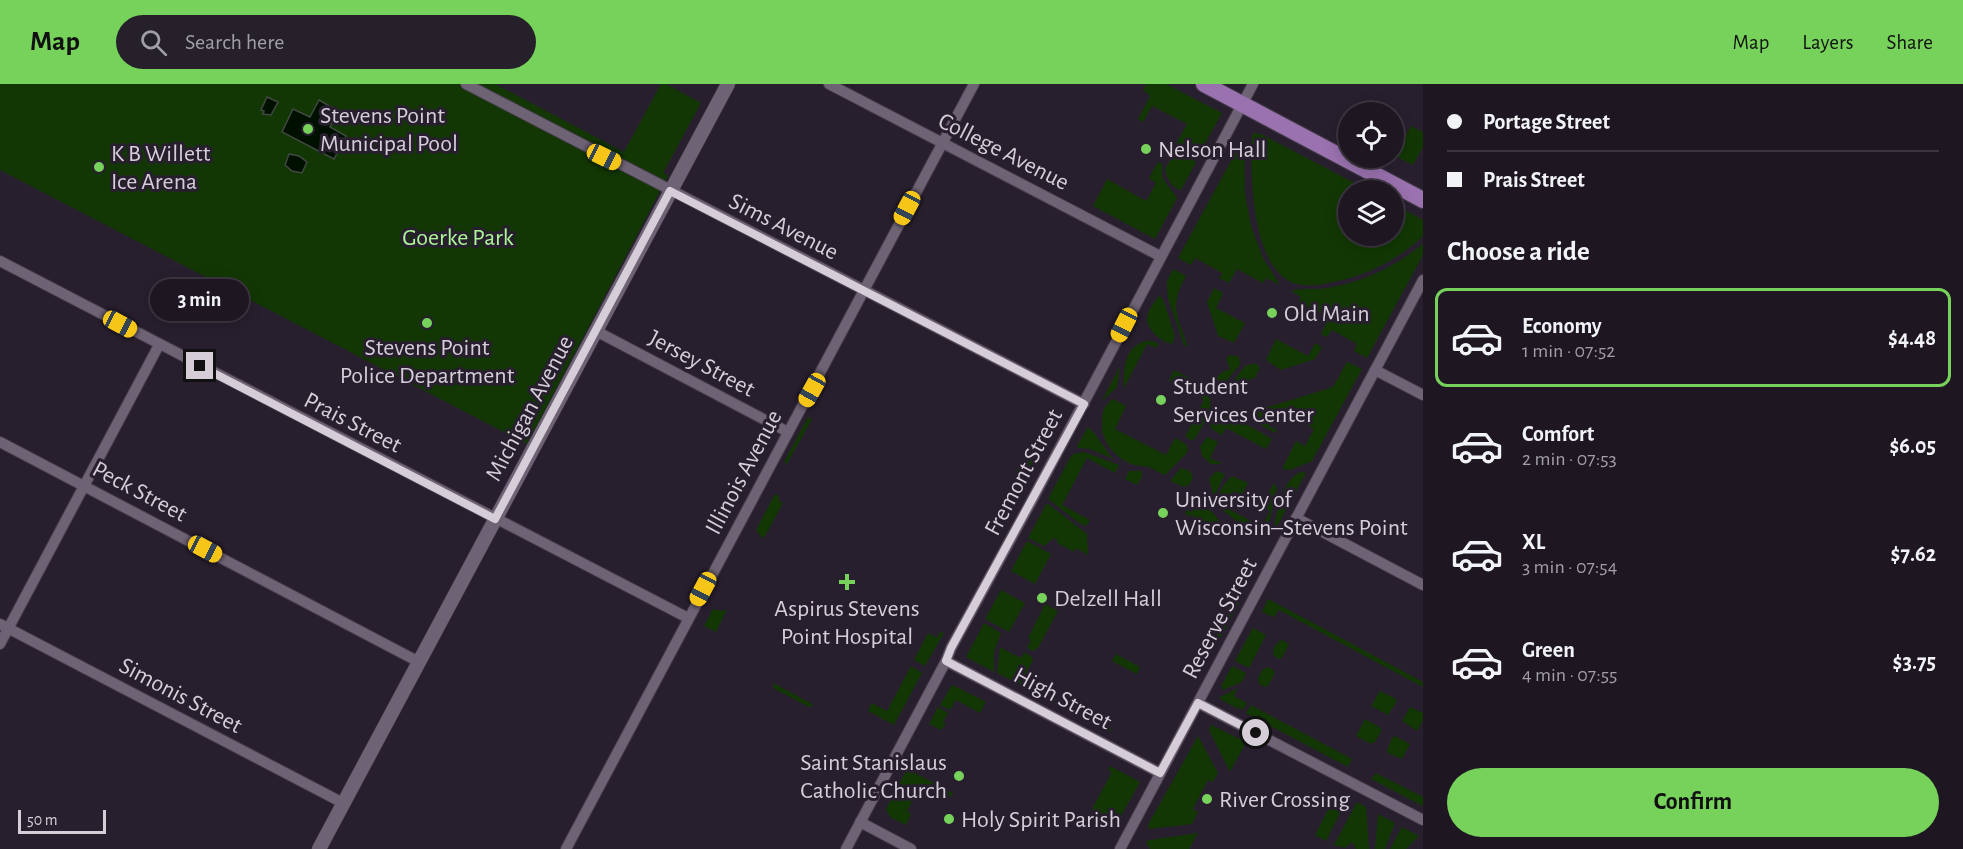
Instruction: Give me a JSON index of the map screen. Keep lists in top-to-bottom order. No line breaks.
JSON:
{"streets":{"street":["College Avenue","Sims Avenue","Jersey Street","Michigan Avenue","Prais Street","Illinois Avenue","Fremont Street","Peck Street","Reserve Street","Simonis Street","High Street"]},"crossings":[["College Avenue","Illinois Avenue"],["College Avenue","Fremont Street"],["Sims Avenue","Michigan Avenue"],["Sims Avenue","Illinois Avenue"],["Sims Avenue","Fremont Street"],["Jersey Street","Michigan Avenue"],["Jersey Street","Illinois Avenue"],["Michigan Avenue","Prais Street"],["Michigan Avenue","Peck Street"],["Michigan Avenue","Simonis Street"],["Prais Street","Illinois Avenue"],["Fremont Street","High Street"],["Reserve Street","High Street"]],"parks":["Goerke Park"],"places":{"other":["Stevens Point Municipal Pool","Nelson Hall","K B Willett Ice Arena","Old Main","Stevens Point Police Department","Student Services Center","University of Wisconsin–Stevens Point","Delzell Hall","Saint Stanislaus Catholic Church","River Crossing","Holy Spirit Parish"],"health":["Aspirus Stevens Point Hospital"]},"scale_bar":"50 m","page":{"header":"Map","search":"Search here","nav":["Map","Layers","Share"],"banner":["Portage Street","Prais Street"],"heading":"Choose a ride","bubble":"3 min","list":[{"name":"Economy","note":"1 min · 07:52","value":"$4.48"},{"name":"Comfort","note":"2 min · 07:53","value":"$6.05"},{"name":"XL","note":"3 min · 07:54","value":"$7.62"},{"name":"Green","note":"4 min · 07:55","value":"$3.75"}],"buttons":"Confirm","scale":"50 m"}}
